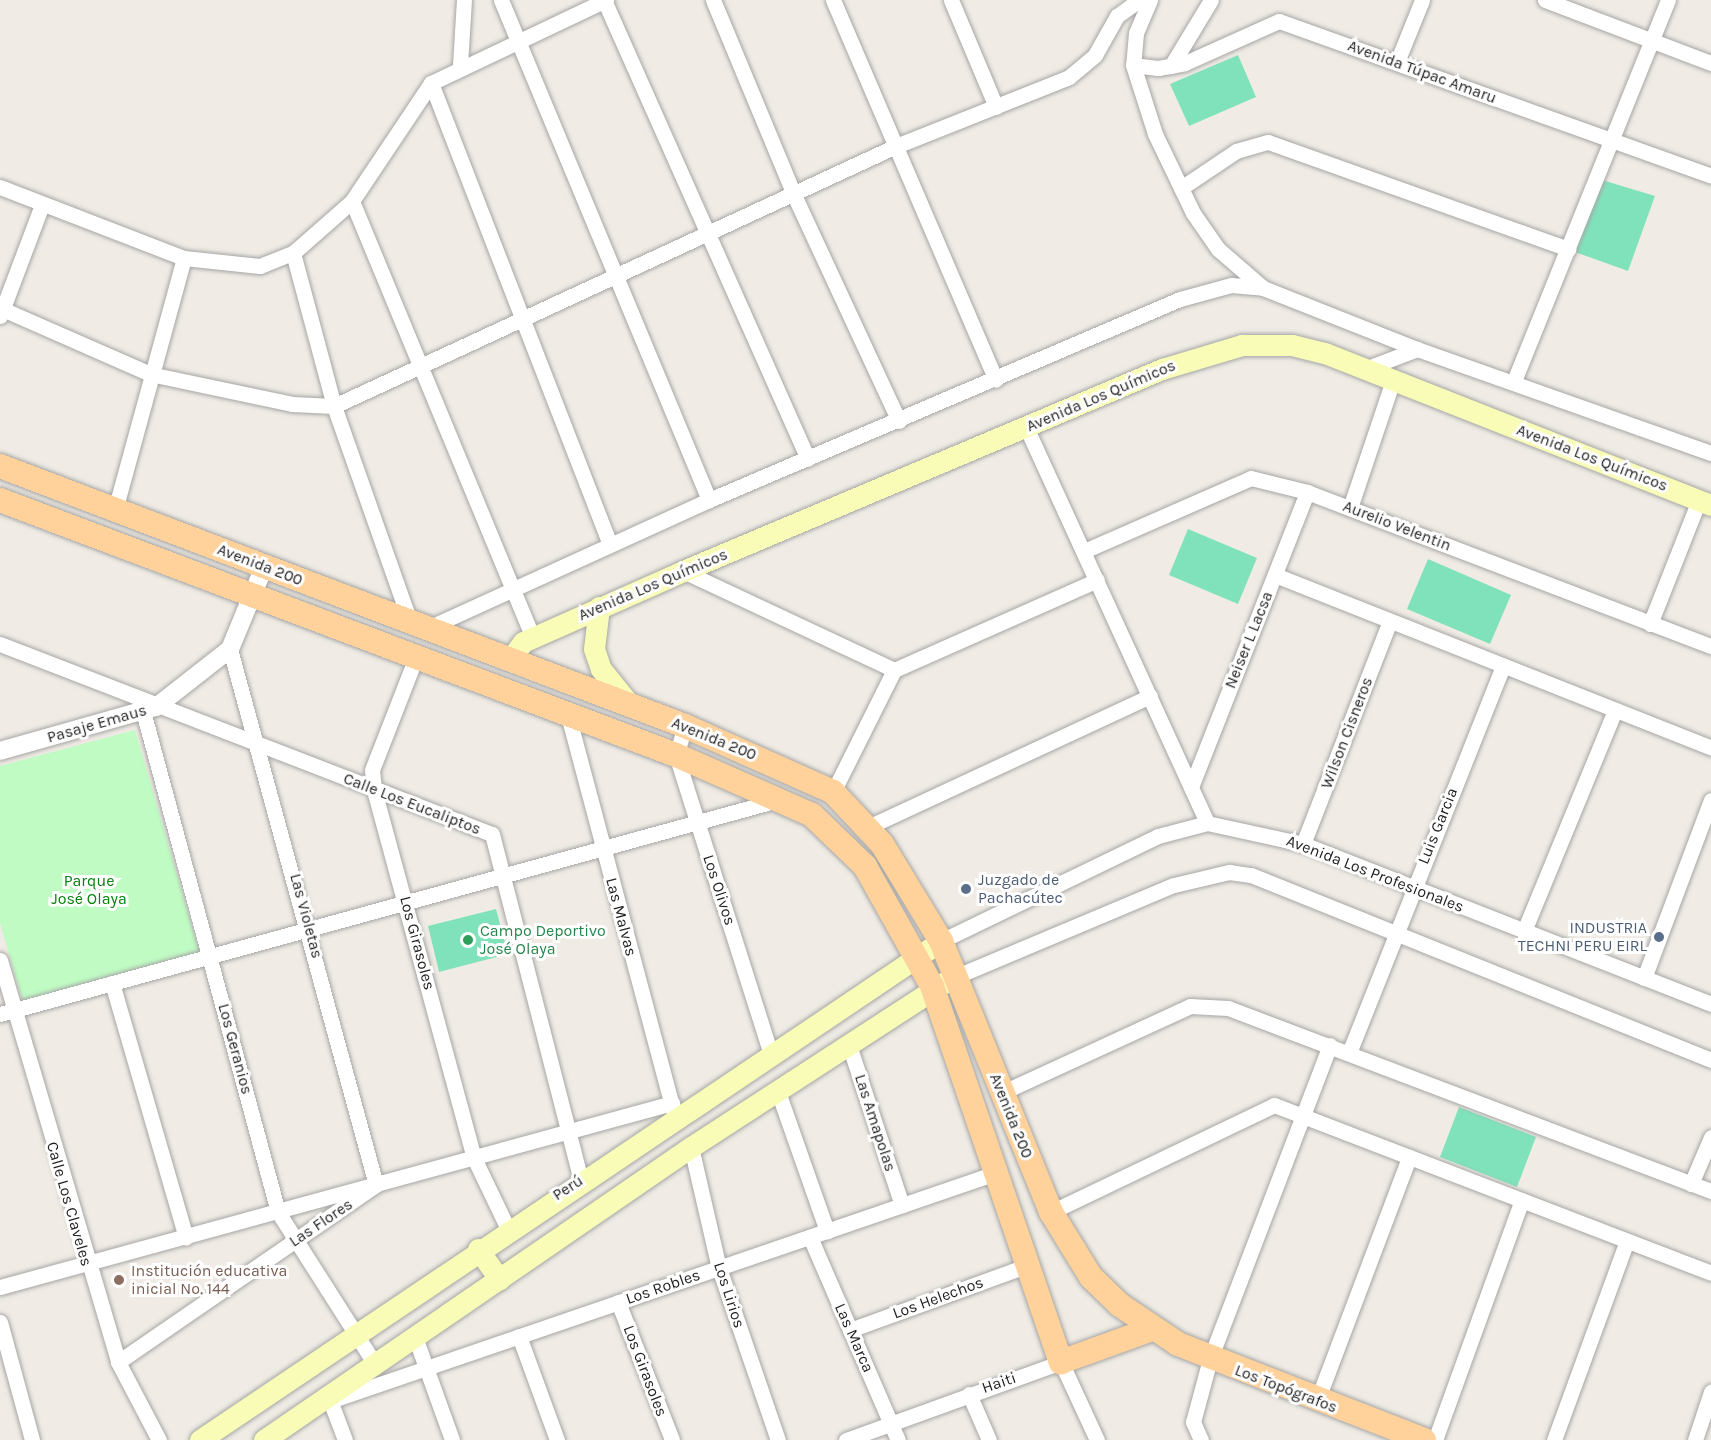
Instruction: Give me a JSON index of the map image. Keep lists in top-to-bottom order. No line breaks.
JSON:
{"streets":{"main road":["Avenida Los Químicos","Avenida 200","Perú","Haiti","Los Topógrafos"],"street":["Avenida Túpac Amaru","Aurelio Velentin","Neiser L Lacsa","Pasaje Emaus","Wilson Cisneros","Calle Los Eucaliptos","Luis Garcia","Avenida Los Profesionales","Los Olivos","Las Violetas","Las Malvas","Los Girasoles","Los Geranios","Las Amapolas","Calle Los Claveles","Las Flores","Los Robles","Los Lirios","Los Helechos","Las Marca"]},"crossings":[["Avenida Los Químicos","Avenida 200"],["Aurelio Velentin","Neiser L Lacsa"],["Avenida 200","Pasaje Emaus"],["Avenida 200","Avenida Los Profesionales"],["Avenida 200","Los Olivos"],["Avenida 200","Las Malvas"],["Avenida 200","Los Girasoles"],["Avenida 200","Perú"],["Avenida 200","Los Robles"],["Avenida 200","Los Helechos"],["Avenida 200","Haiti"],["Avenida 200","Los Topógrafos"],["Pasaje Emaus","Calle Los Eucaliptos"],["Pasaje Emaus","Las Violetas"],["Pasaje Emaus","Los Geranios"],["Wilson Cisneros","Avenida Los Profesionales"],["Calle Los Eucaliptos","Las Violetas"],["Calle Los Eucaliptos","Los Girasoles"],["Calle Los Eucaliptos","Los Geranios"],["Calle Los Eucaliptos","Perú"],["Luis Garcia","Avenida Los Profesionales"],["Avenida Los Profesionales","Perú"],["Los Olivos","Perú"],["Las Violetas","Las Flores"],["Las Malvas","Perú"],["Los Girasoles","Perú"],["Los Girasoles","Los Robles"],["Los Geranios","Perú"],["Los Geranios","Las Flores"],["Las Amapolas","Los Robles"],["Calle Los Claveles","Las Flores"],["Los Robles","Los Lirios"],["Los Robles","Las Marca"],["Los Helechos","Las Marca"],["Las Marca","Haiti"],["Haiti","Los Topógrafos"]],"parks":["Parque José Olaya"],"places":["Juzgado de Pachacútec","INDUSTRIA TECHNI PERU EIRL","Campo Deportivo José Olaya","Institución educativa inicial No. 144"]}
